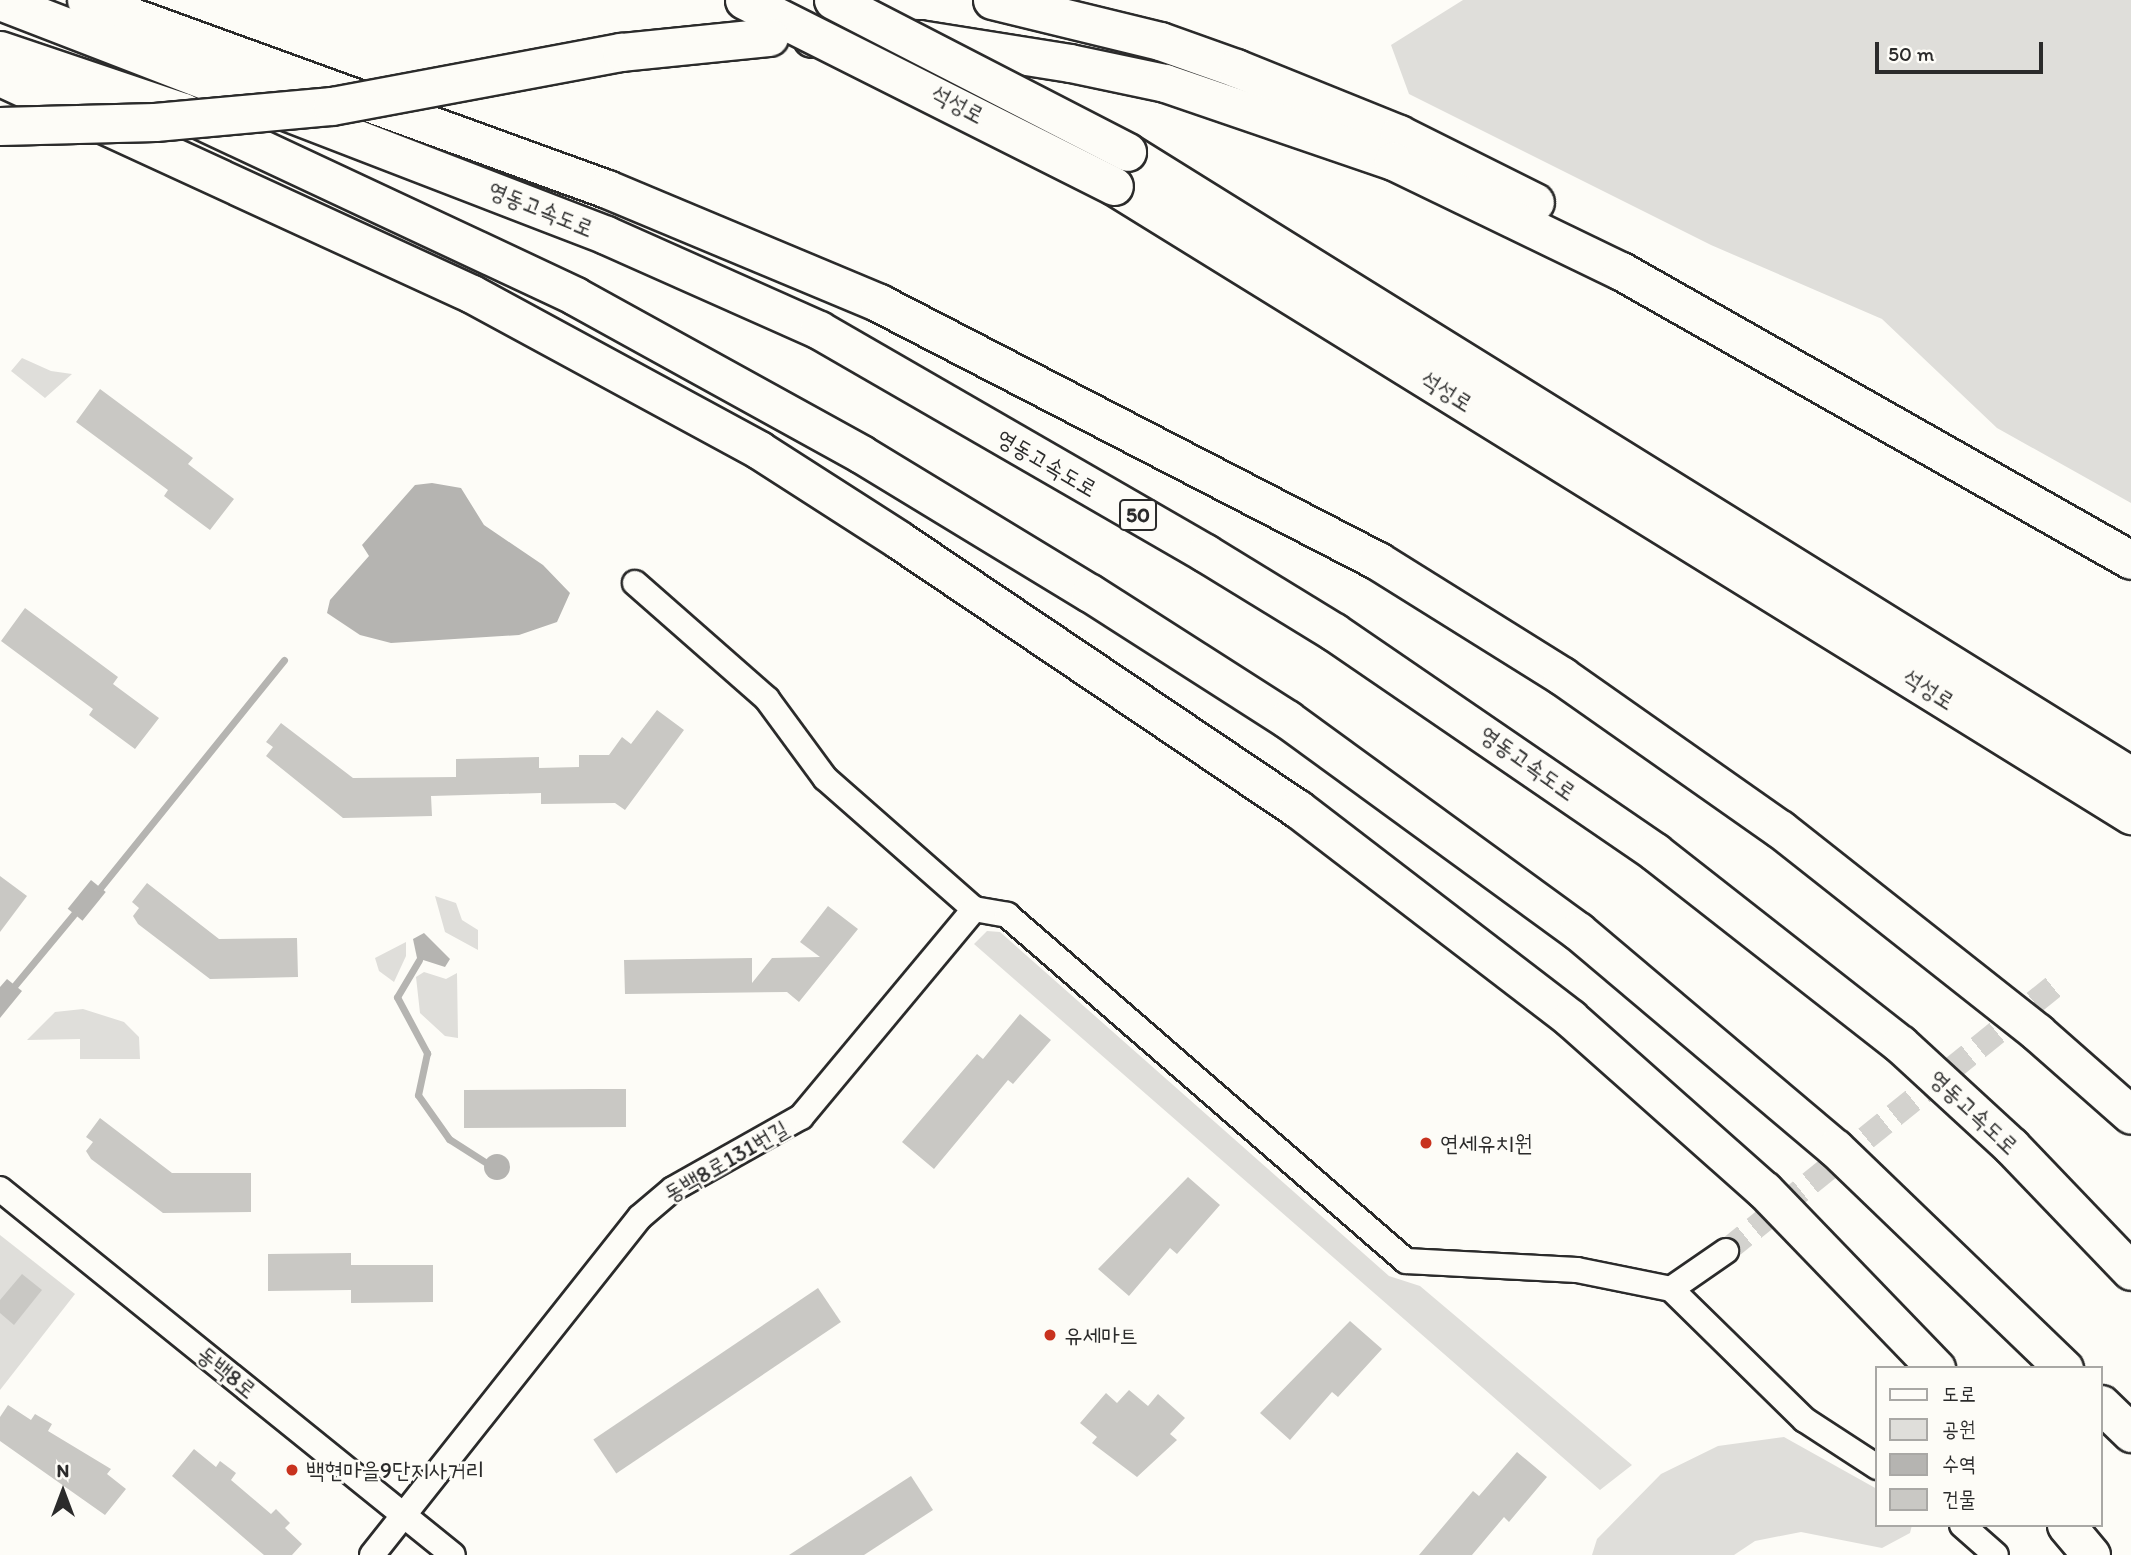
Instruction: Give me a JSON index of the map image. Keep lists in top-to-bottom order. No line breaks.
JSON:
{"streets":{"highway":["석성로","영동고속도로","50"],"street":["동백8로131번길","동백8로"]},"crossings":[["동백8로131번길","동백8로"]],"places":["연세유치원","유세마트","백현마을9단지사거리"],"legend":["도로","공원","수역","건물"],"scale_bar":"50 m","north":"top"}
